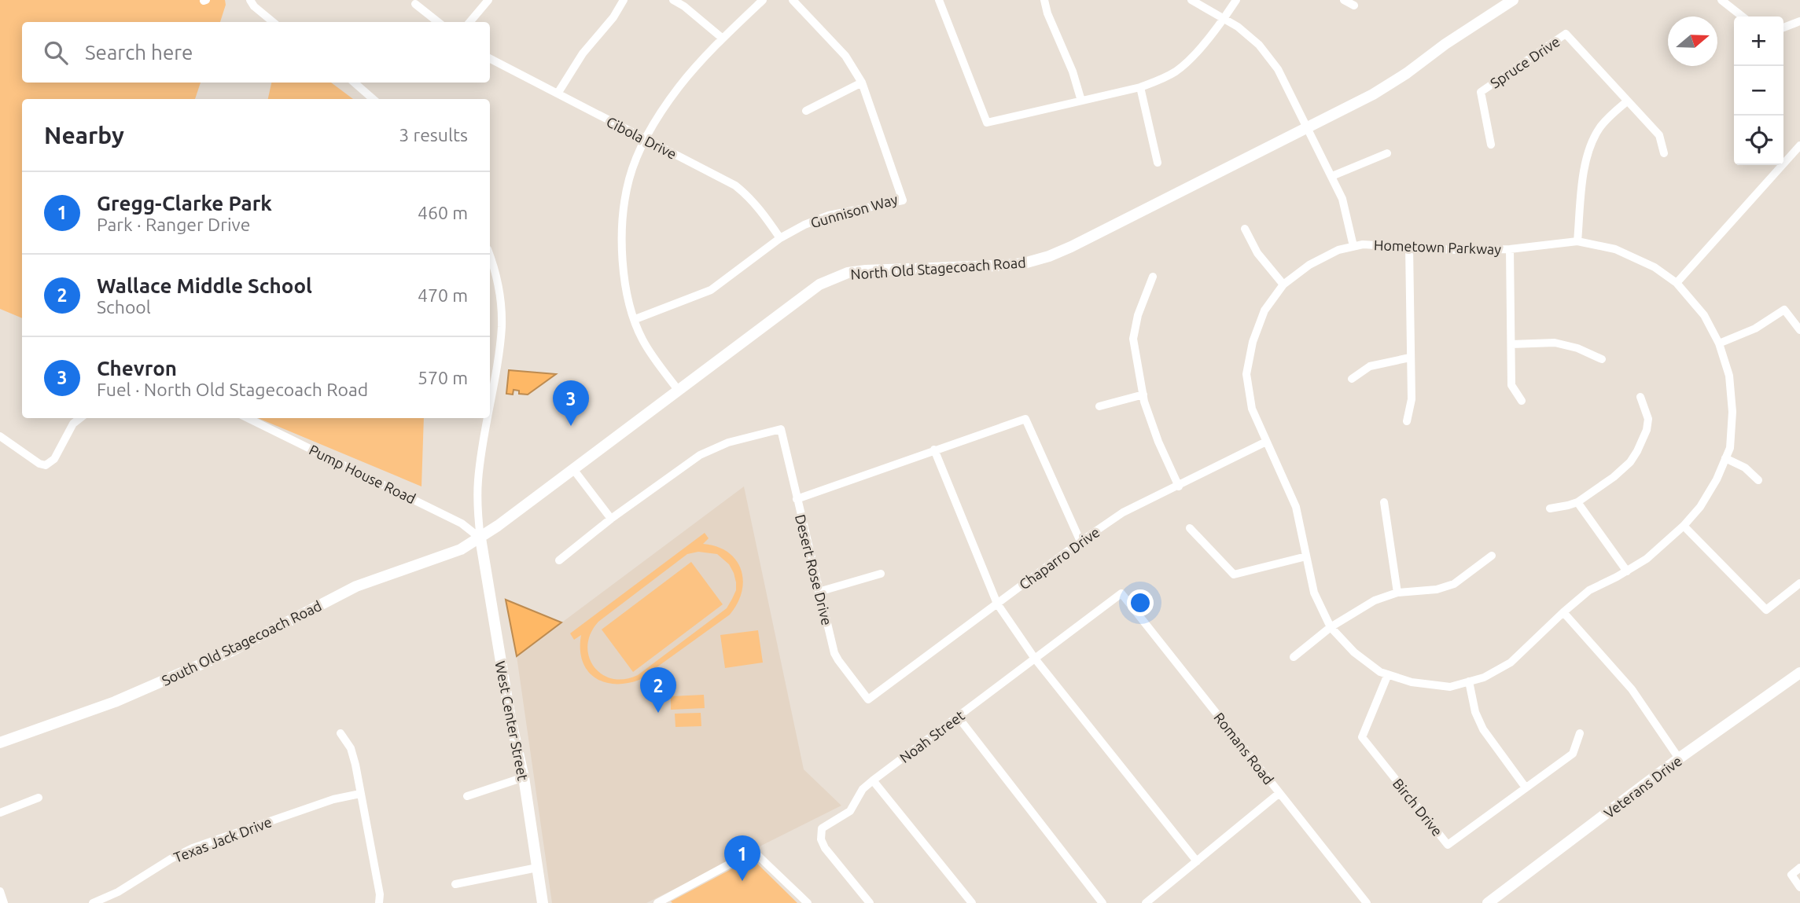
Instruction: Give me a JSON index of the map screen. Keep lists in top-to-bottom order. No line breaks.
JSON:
{"streets":{"street":["Spruce Drive","Cibola Drive","Gunnison Way","Hometown Parkway","North Old Stagecoach Road","Pump House Road","Chaparro Drive","Desert Rose Drive","South Old Stagecoach Road","West Center Street","Noah Street","Romans Road","Veterans Drive","Birch Drive","Texas Jack Drive"]},"crossings":[["Cibola Drive","Gunnison Way"],["Hometown Parkway","Chaparro Drive"],["Hometown Parkway","Birch Drive"],["North Old Stagecoach Road","Pump House Road"],["North Old Stagecoach Road","South Old Stagecoach Road"],["North Old Stagecoach Road","West Center Street"],["Pump House Road","South Old Stagecoach Road"],["Pump House Road","West Center Street"],["Chaparro Drive","Desert Rose Drive"],["South Old Stagecoach Road","West Center Street"],["Noah Street","Romans Road"]],"north":"right","page":{"map_buttons":["+","−"],"search":"Search here","heading":["Nearby","3 results"],"list":[{"mark":"1","name":"Gregg-Clarke Park","note":"Park · Ranger Drive","value":"460 m"},{"mark":"2","name":"Wallace Middle School","note":"School","value":"470 m"},{"mark":"3","name":"Chevron","note":"Fuel · North Old Stagecoach Road","value":"570 m"}],"pins":["3","2","1"]}}
